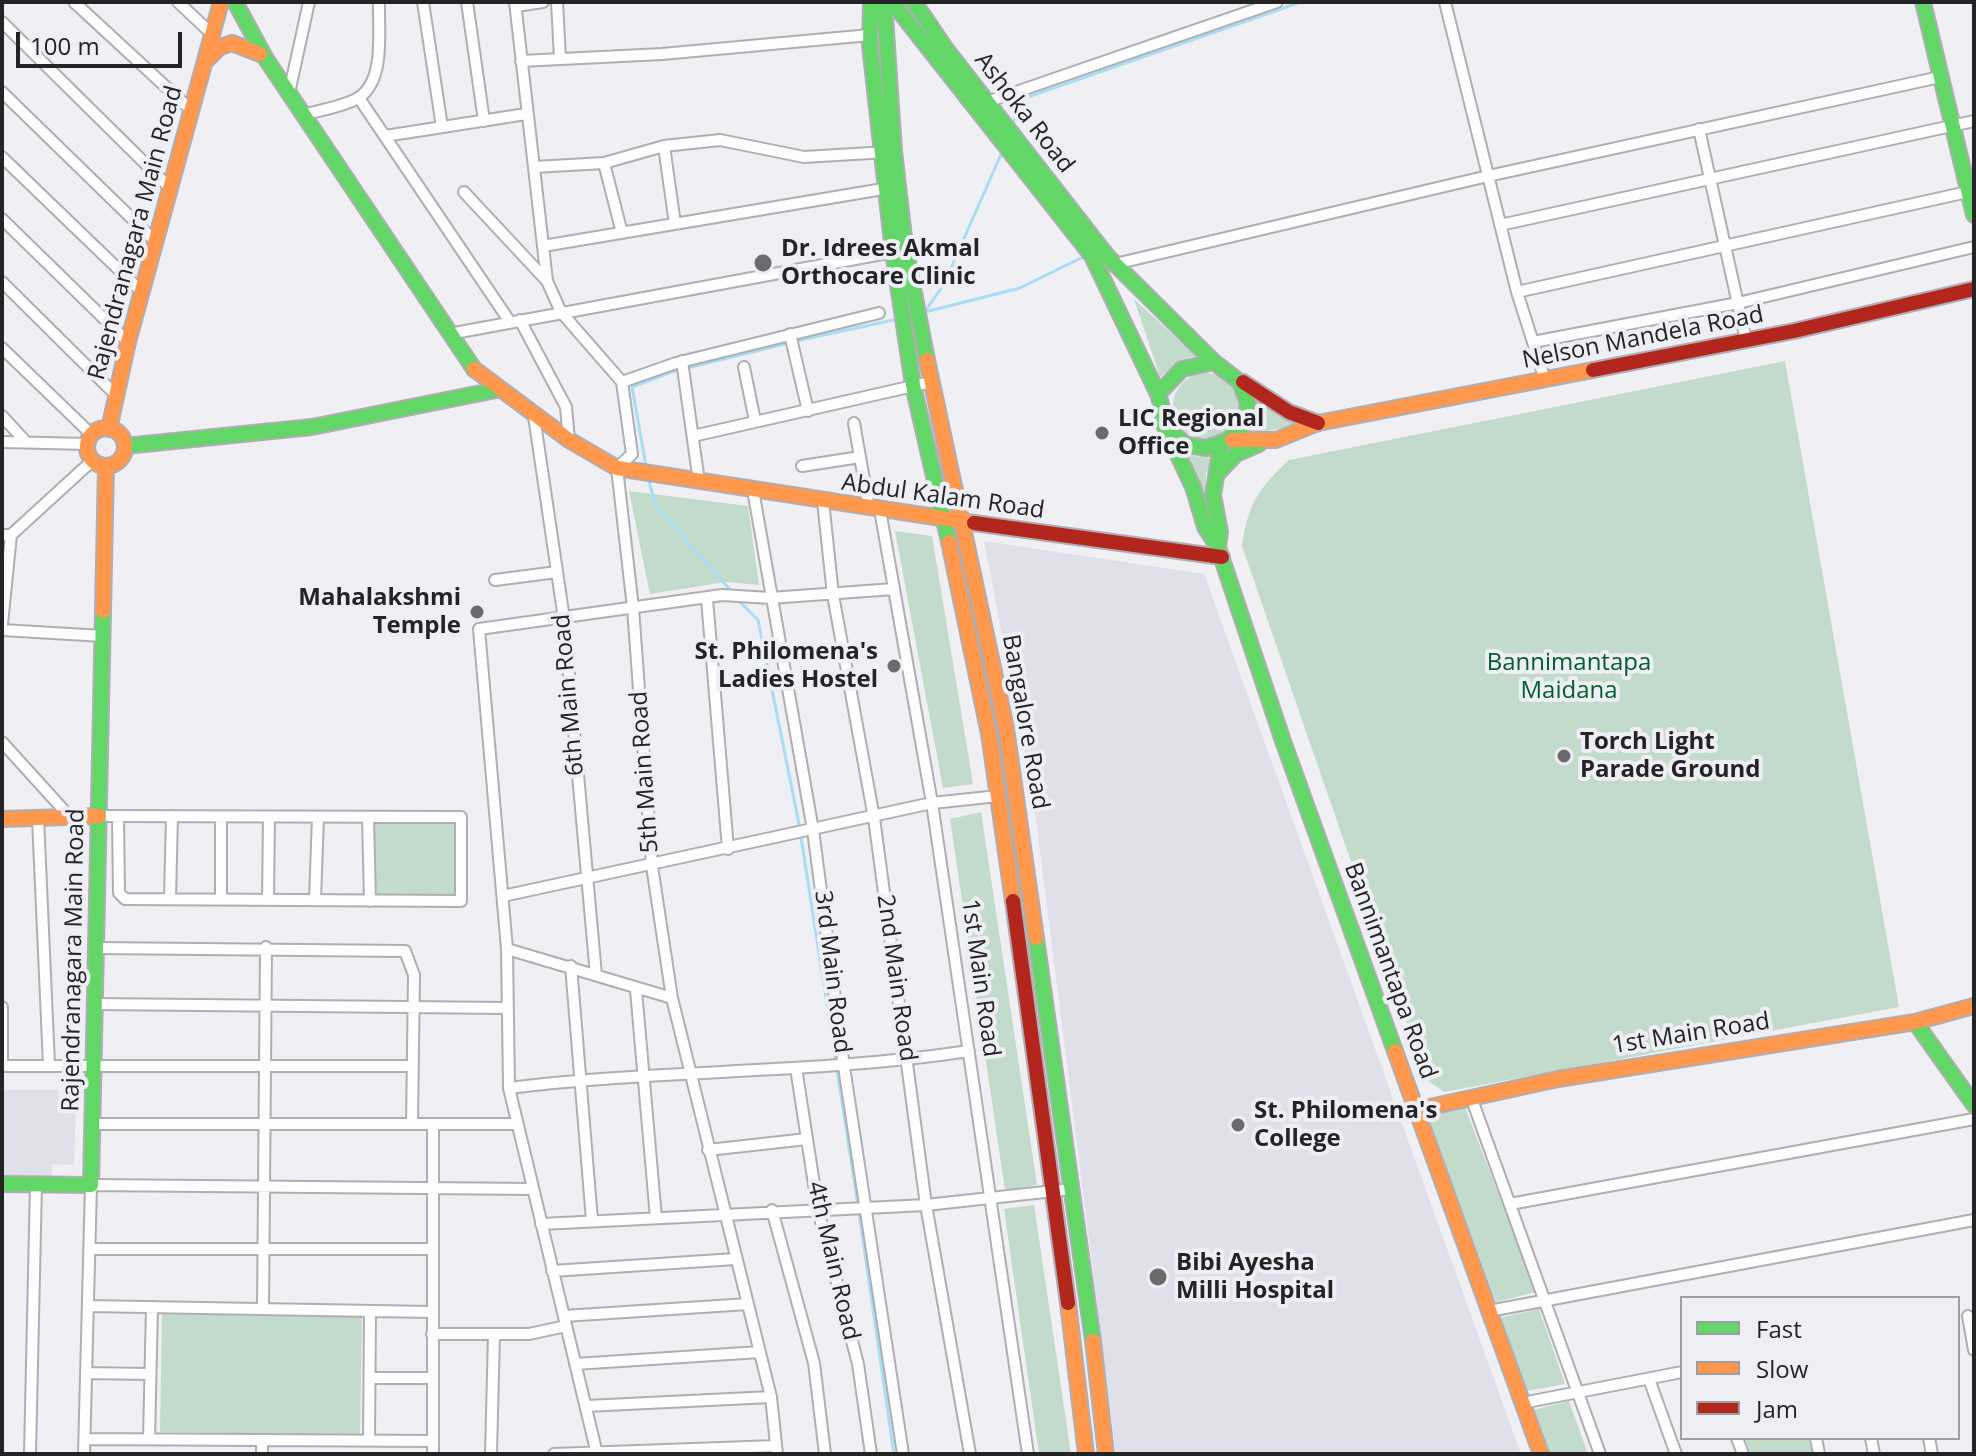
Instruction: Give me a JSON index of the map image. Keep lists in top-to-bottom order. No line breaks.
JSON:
{"streets":{"main road":["Ashoka Road","Rajendranagara Main Road","Nelson Mandela Road","Abdul Kalam Road","Bangalore Road","Bannimantapa Road","1st Main Road"],"street":["6th Main Road","5th Main Road","3rd Main Road","2nd Main Road","4th Main Road"]},"crossings":[["Abdul Kalam Road","6th Main Road"],["Abdul Kalam Road","Bangalore Road"],["Abdul Kalam Road","5th Main Road"],["Abdul Kalam Road","Bannimantapa Road"],["Abdul Kalam Road","3rd Main Road"],["Abdul Kalam Road","2nd Main Road"],["Abdul Kalam Road","1st Main Road"],["Bannimantapa Road","1st Main Road"]],"parks":["Bannimantapa Maidana"],"places":["Dr. Idrees Akmal Orthocare Clinic","LIC Regional Office","Mahalakshmi Temple","St. Philomena's Ladies Hostel","Torch Light Parade Ground","St. Philomena's College","Bibi Ayesha Milli Hospital"],"legend":["Fast","Slow","Jam"],"scale_bar":"100 m"}
